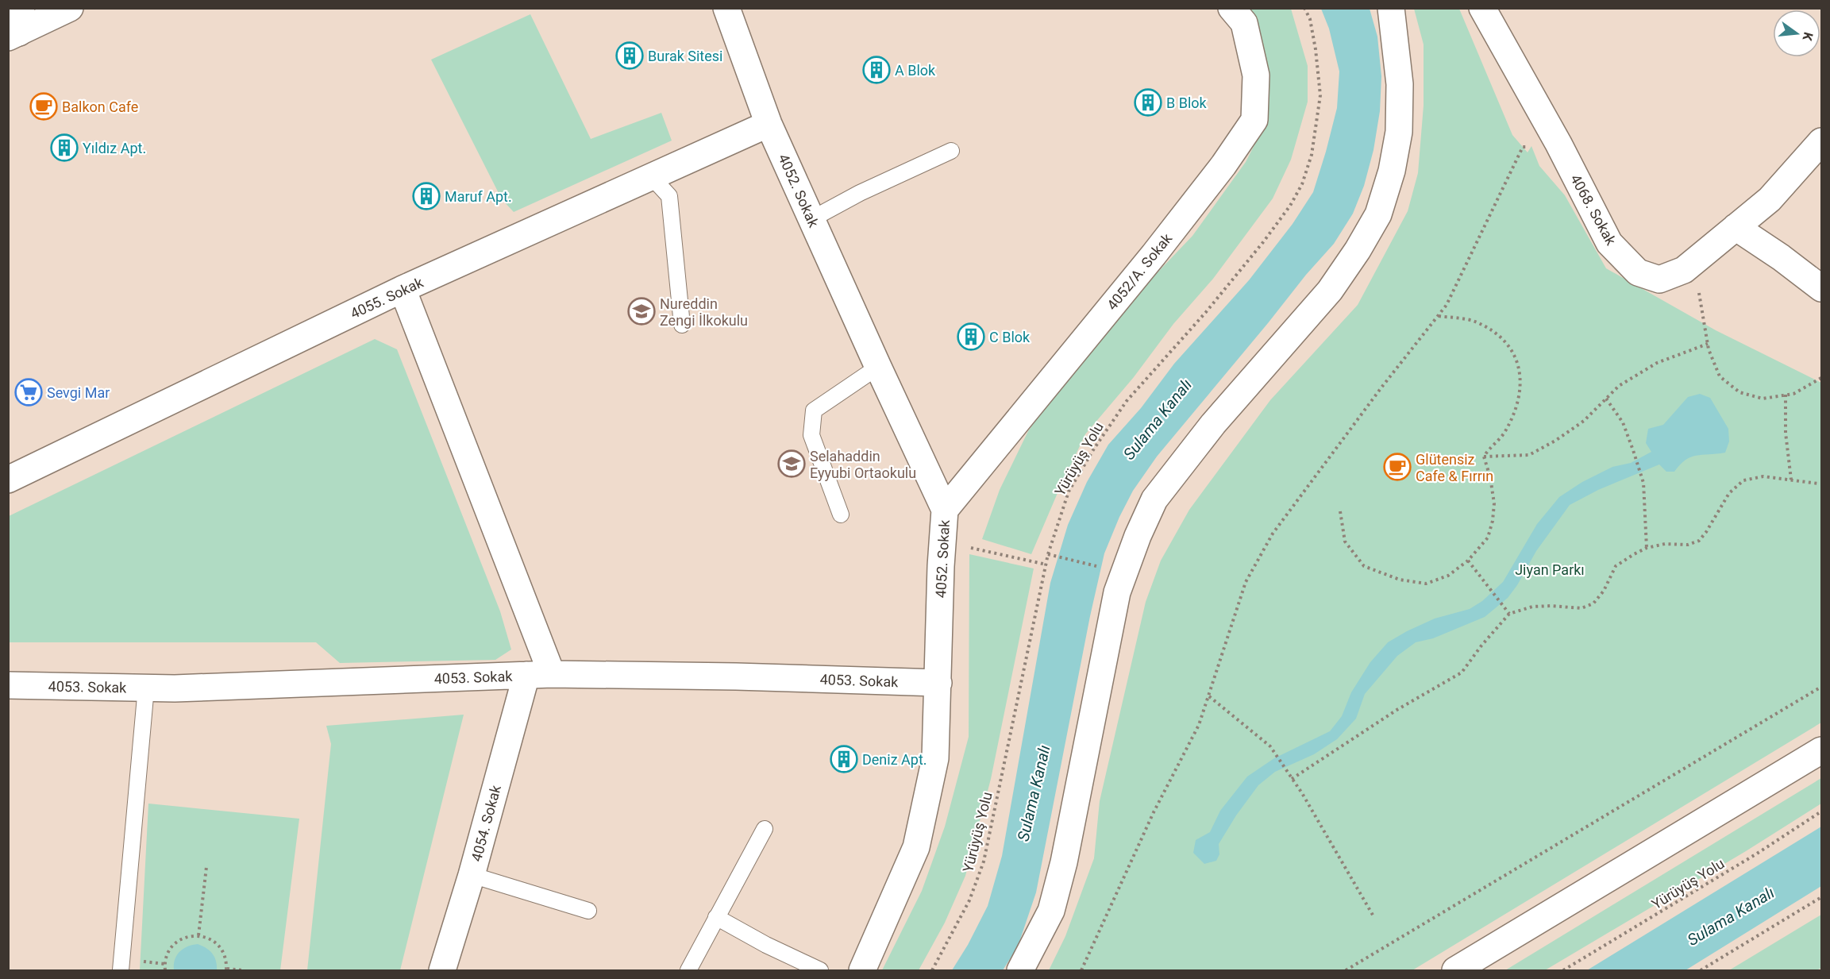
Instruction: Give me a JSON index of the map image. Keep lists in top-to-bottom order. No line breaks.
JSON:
{"streets":{"street":["4052. Sokak","4068. Sokak","4052/A. Sokak","4055. Sokak","4053. Sokak","4054. Sokak"],"path":["Yürüyüş Yolu"]},"crossings":[["4052. Sokak","4052/A. Sokak"],["4052. Sokak","4055. Sokak"],["4052. Sokak","4053. Sokak"],["4053. Sokak","4054. Sokak"]],"water":["Sulama Kanalı"],"parks":["Jiyan Parkı"],"places":{"building":["Burak Sitesi","A Blok","B Blok","Yıldız Apt.","Maruf Apt.","C Blok","Deniz Apt."],"cafe":["Balkon Cafe","Glütensiz Cafe & Fırrın"],"school or university":["Nureddin Zengi İlkokulu","Selahaddin Eyyubi Ortaokulu"],"supermarket":["Sevgi Mar"]},"north":"right"}
